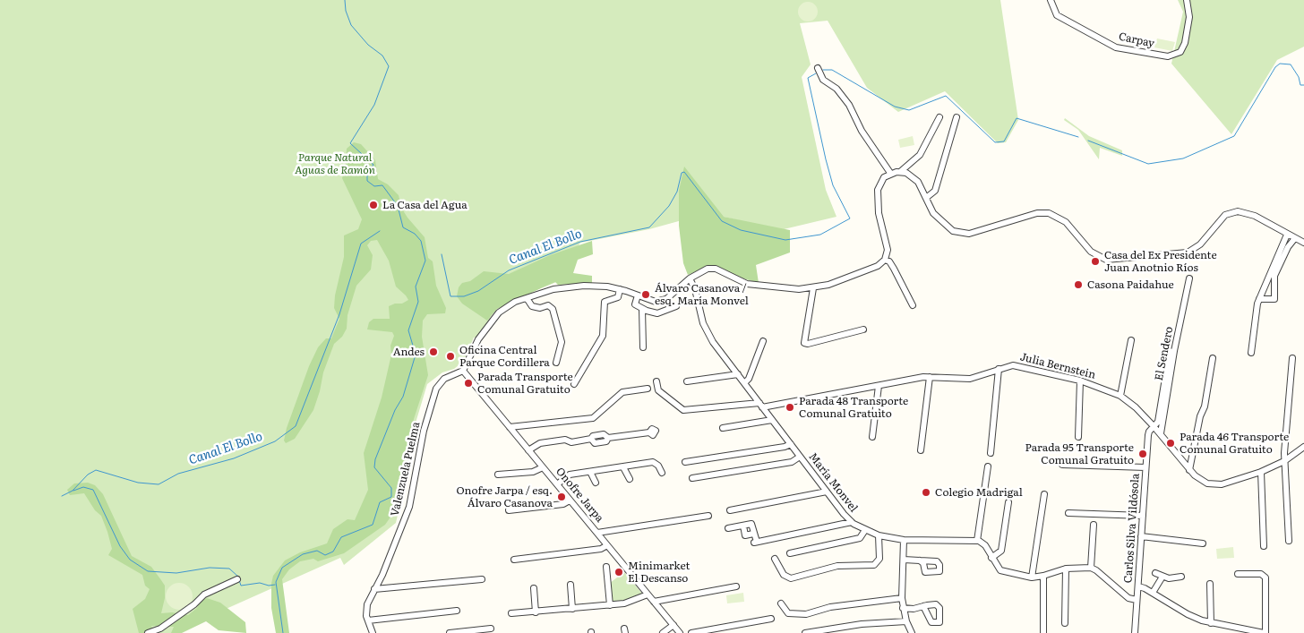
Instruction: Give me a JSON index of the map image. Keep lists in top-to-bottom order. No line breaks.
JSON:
{"streets":{"street":["Carpay","El Sendero","Julia Bernstein","Valenzuela Puelma","María Monvel","Onofre Jarpa","Carlos Silva Vildósola"]},"crossings":[["El Sendero","Julia Bernstein"],["Julia Bernstein","María Monvel"],["Julia Bernstein","Carlos Silva Vildósola"],["Valenzuela Puelma","Onofre Jarpa"]],"water":["Canal El Bollo"],"parks":["Parque Natural Aguas de Ramón"],"places":["La Casa del Agua","Casa del Ex Presidente Juan Anotnio Ríos","Casona Paidahue","Álvaro Casanova / esq. María Monvel","Andes","Oficina Central Parque Cordillera","Parada Transporte Comunal Gratuito","Parada 48 Transporte Comunal Gratuito","Parada 46 Transporte Comunal Gratuito","Parada 95 Transporte Comunal Gratuito","Colegio Madrigal","Onofre Jarpa / esq. Álvaro Casanova","Minimarket El Descanso"]}
